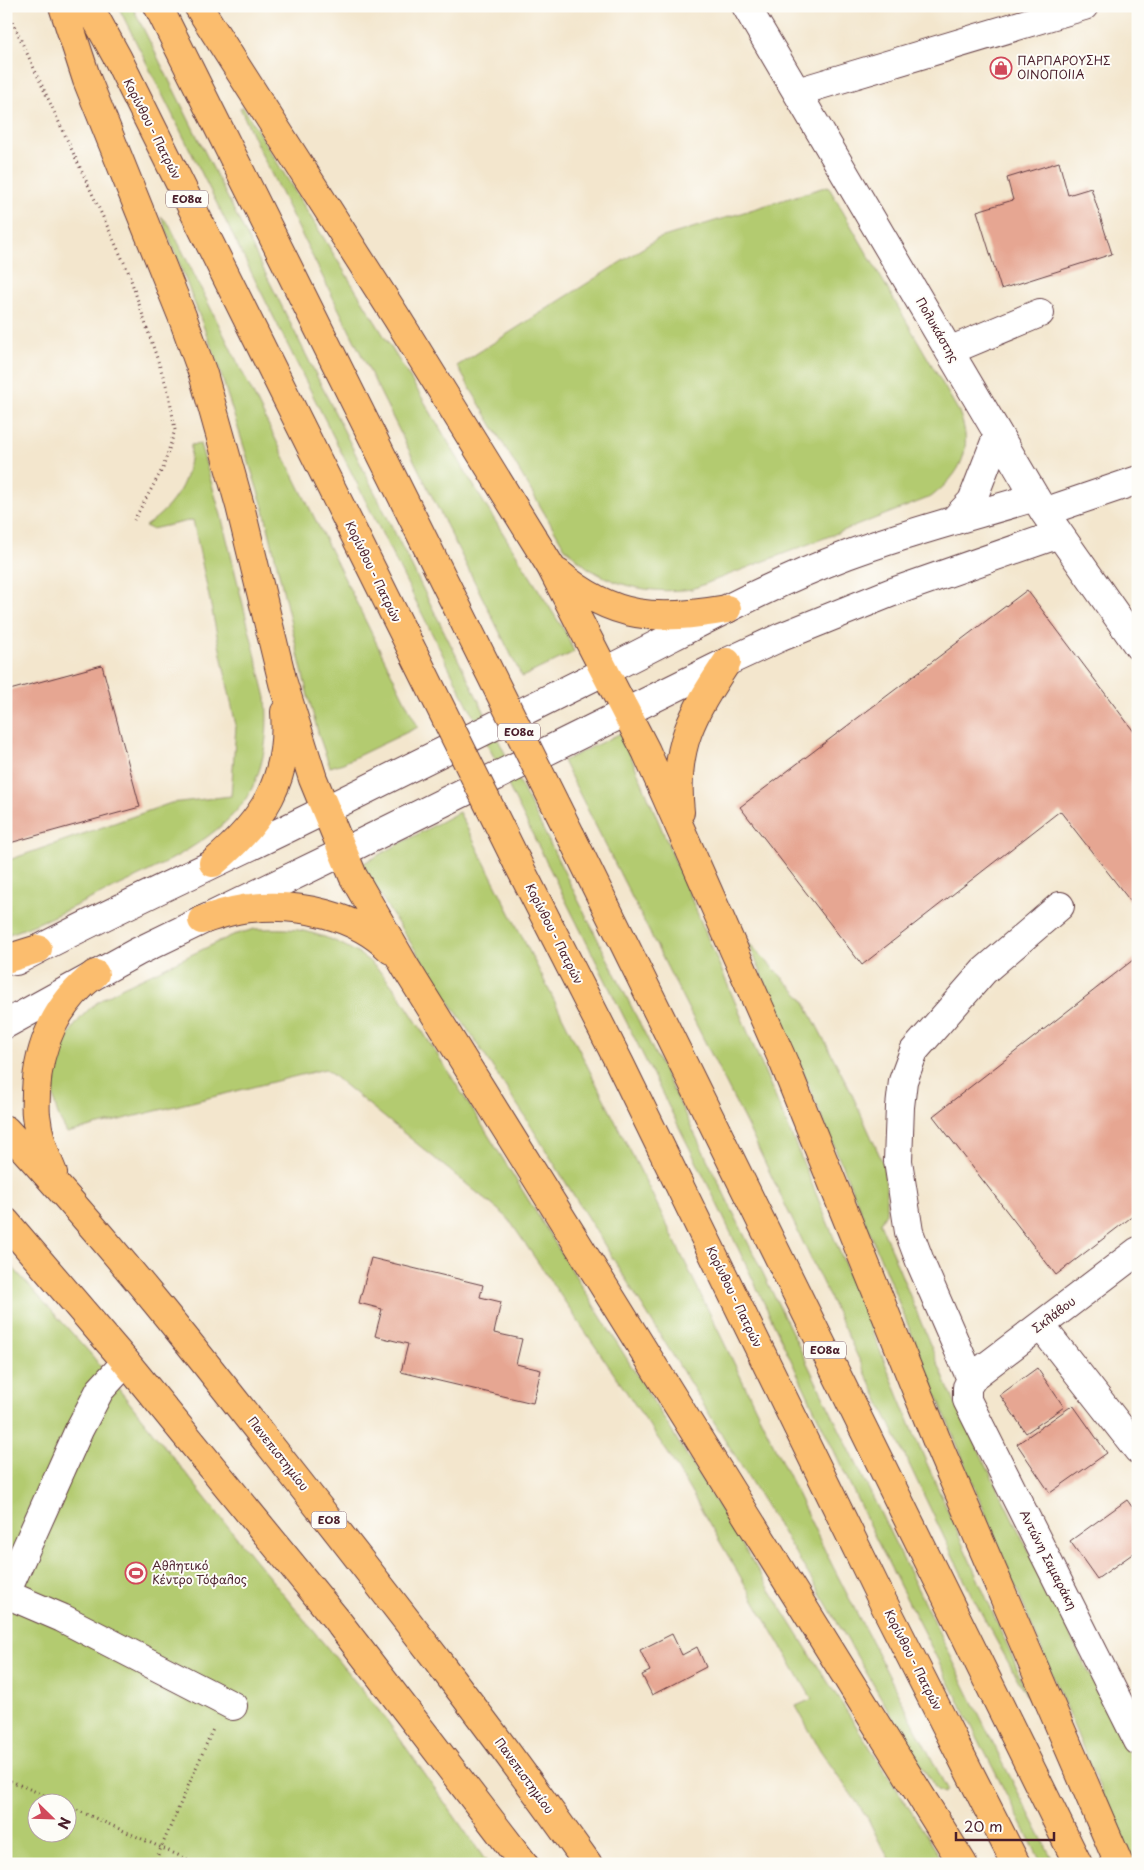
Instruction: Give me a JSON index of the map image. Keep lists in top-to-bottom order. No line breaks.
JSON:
{"streets":{"main road":["Κορίνθου - Πατρών","ΕΟ8α","Πανεπιστημίου","ΕΟ8"],"street":["Πολυκάστης","Σκλάβου","Αντώνη Σαμαράκη"]},"crossings":[["Σκλάβου","Αντώνη Σαμαράκη"]],"places":{"shop":["ΠΑΡΠΑΡΟΥΣΗΣ ΟΙΝΟΠΟΙΙΑ"],"sports":["Αθλητικό Κέντρο Τόφαλος"]},"scale_bar":"20 m","north":"bottom right"}
